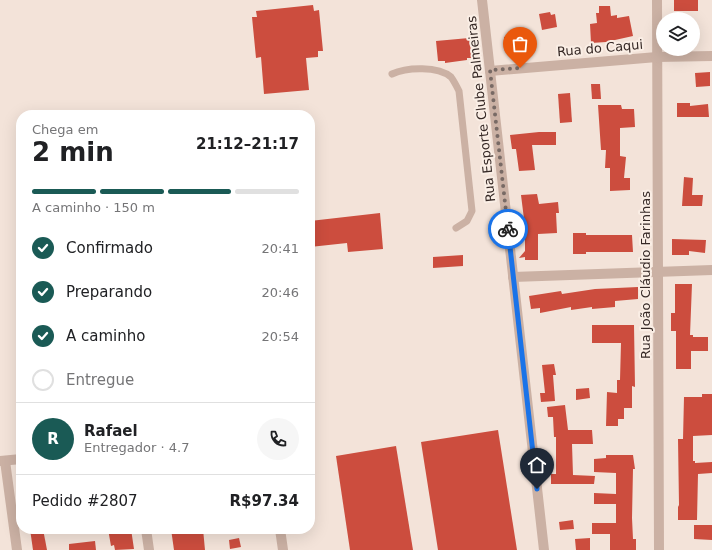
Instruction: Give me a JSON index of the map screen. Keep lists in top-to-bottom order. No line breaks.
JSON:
{"streets":{"street":["Rua do Caqui","Rua Esporte Clube Palmeiras","Rua João Cláudio Farinhas"]},"crossings":[["Rua do Caqui","Rua Esporte Clube Palmeiras"],["Rua do Caqui","Rua João Cláudio Farinhas"]],"page":{"heading":["2 min","Chega em","21:12–21:17"],"panel":["Rafael","Entregador · 4.7","Pedido #2807","R$97.34"],"bar":"A caminho · 150 m","list":[["Confirmado","20:41"],["Preparando","20:46"],["A caminho","20:54"],"Entregue"],"round":"R"}}
